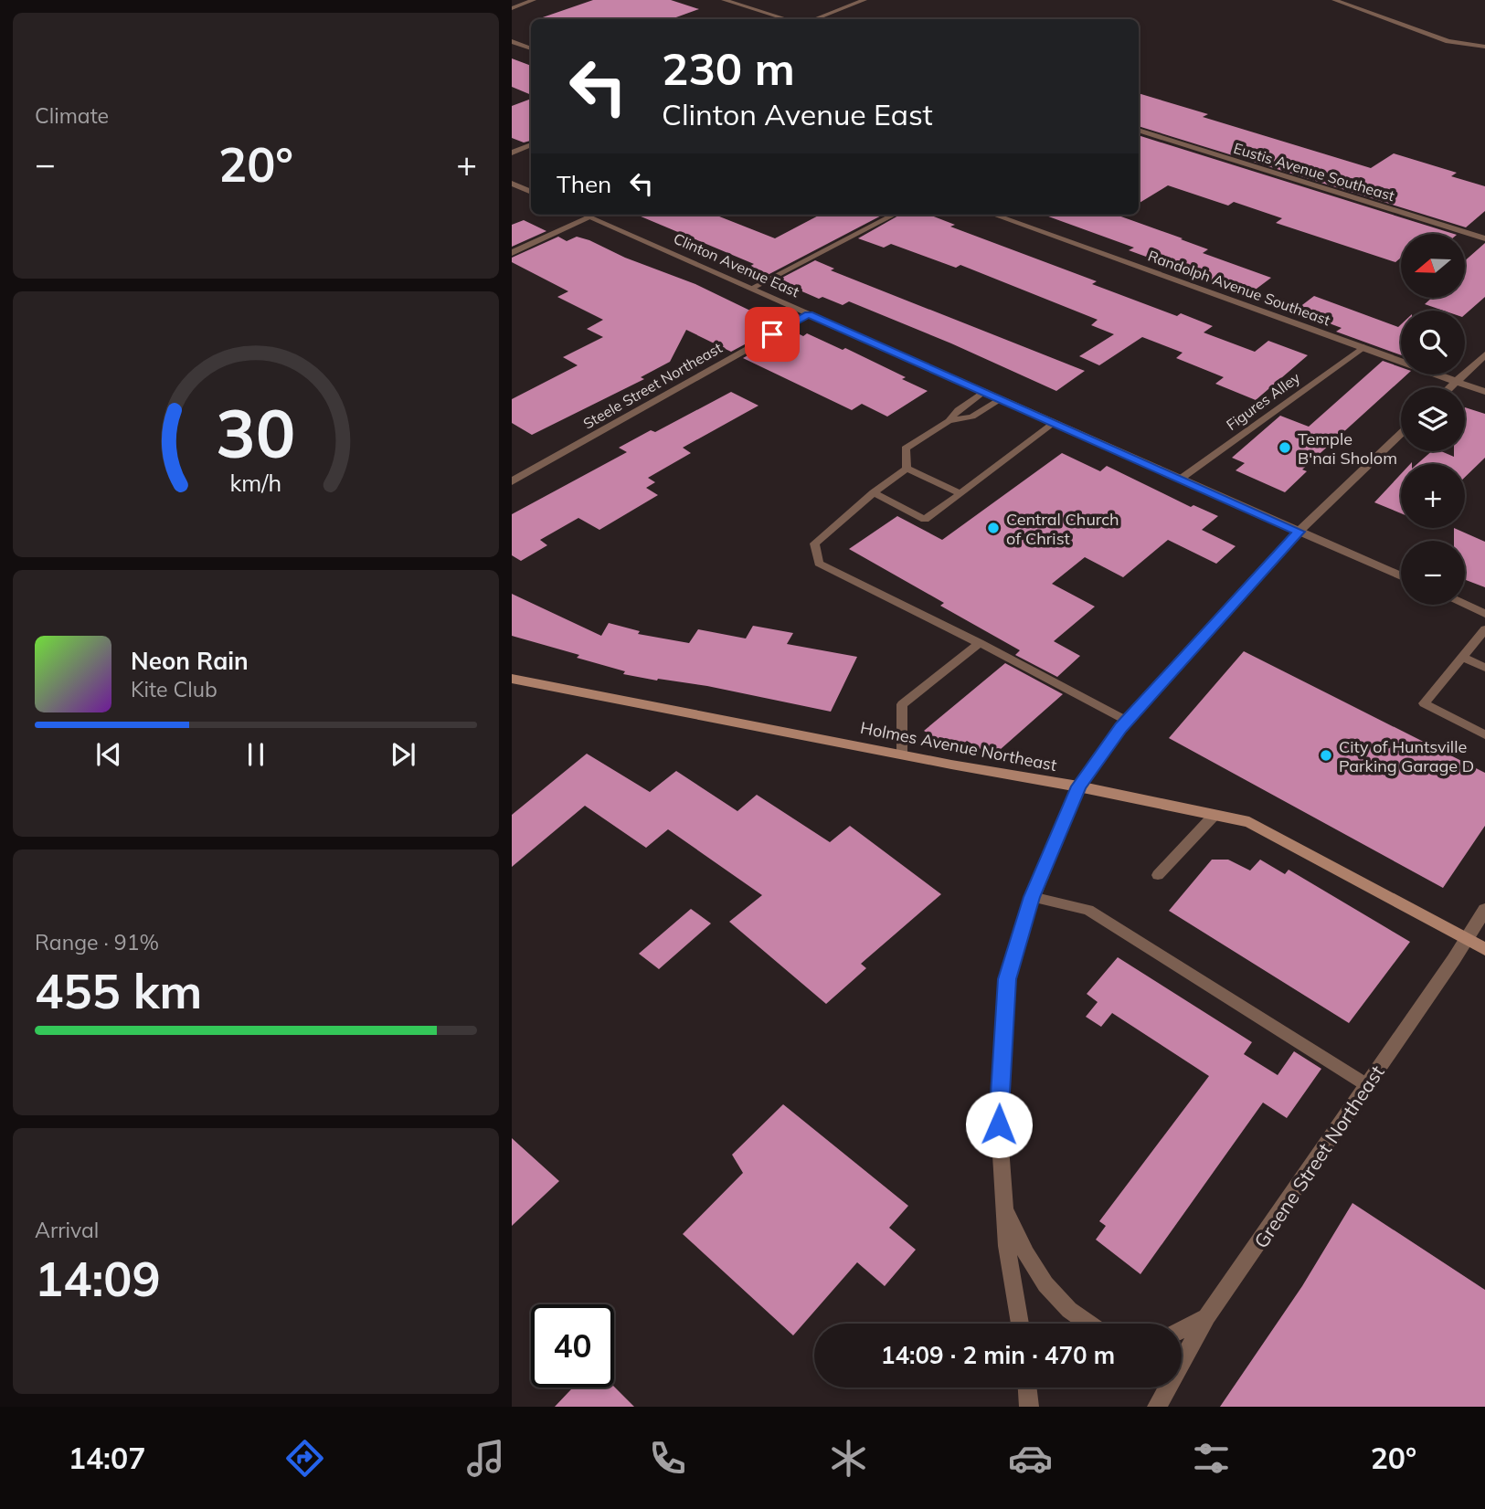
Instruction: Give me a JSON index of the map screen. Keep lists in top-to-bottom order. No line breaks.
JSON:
{"streets":{"main road":["Holmes Avenue Northeast"],"street":["Eustis Avenue Southeast","Clinton Avenue East","Randolph Avenue Southeast","Steele Street Northeast","Greene Street Northeast"],"lane":["Figures Alley"]},"crossings":[["Clinton Avenue East","Steele Street Northeast"],["Clinton Avenue East","Figures Alley"],["Randolph Avenue Southeast","Figures Alley"],["Holmes Avenue Northeast","Greene Street Northeast"]],"places":["Temple B'nai Sholom","Central Church of Christ","City of Huntsville Parking Garage D"],"north":"left","page":{"tile":["Climate",["Range · 91%","455 km"],["Arrival","14:09"]],"turn":["230 m","Clinton Avenue East"],"heat":["−","20°","+"],"then":"Then","map_buttons":["+","−"],"song":["Neon Rain","Kite Club"],"limit":"40","trip":"14:09 · 2 min · 470 m","tabs":["14:07","20°"],"gauge":["30","km/h"]}}
